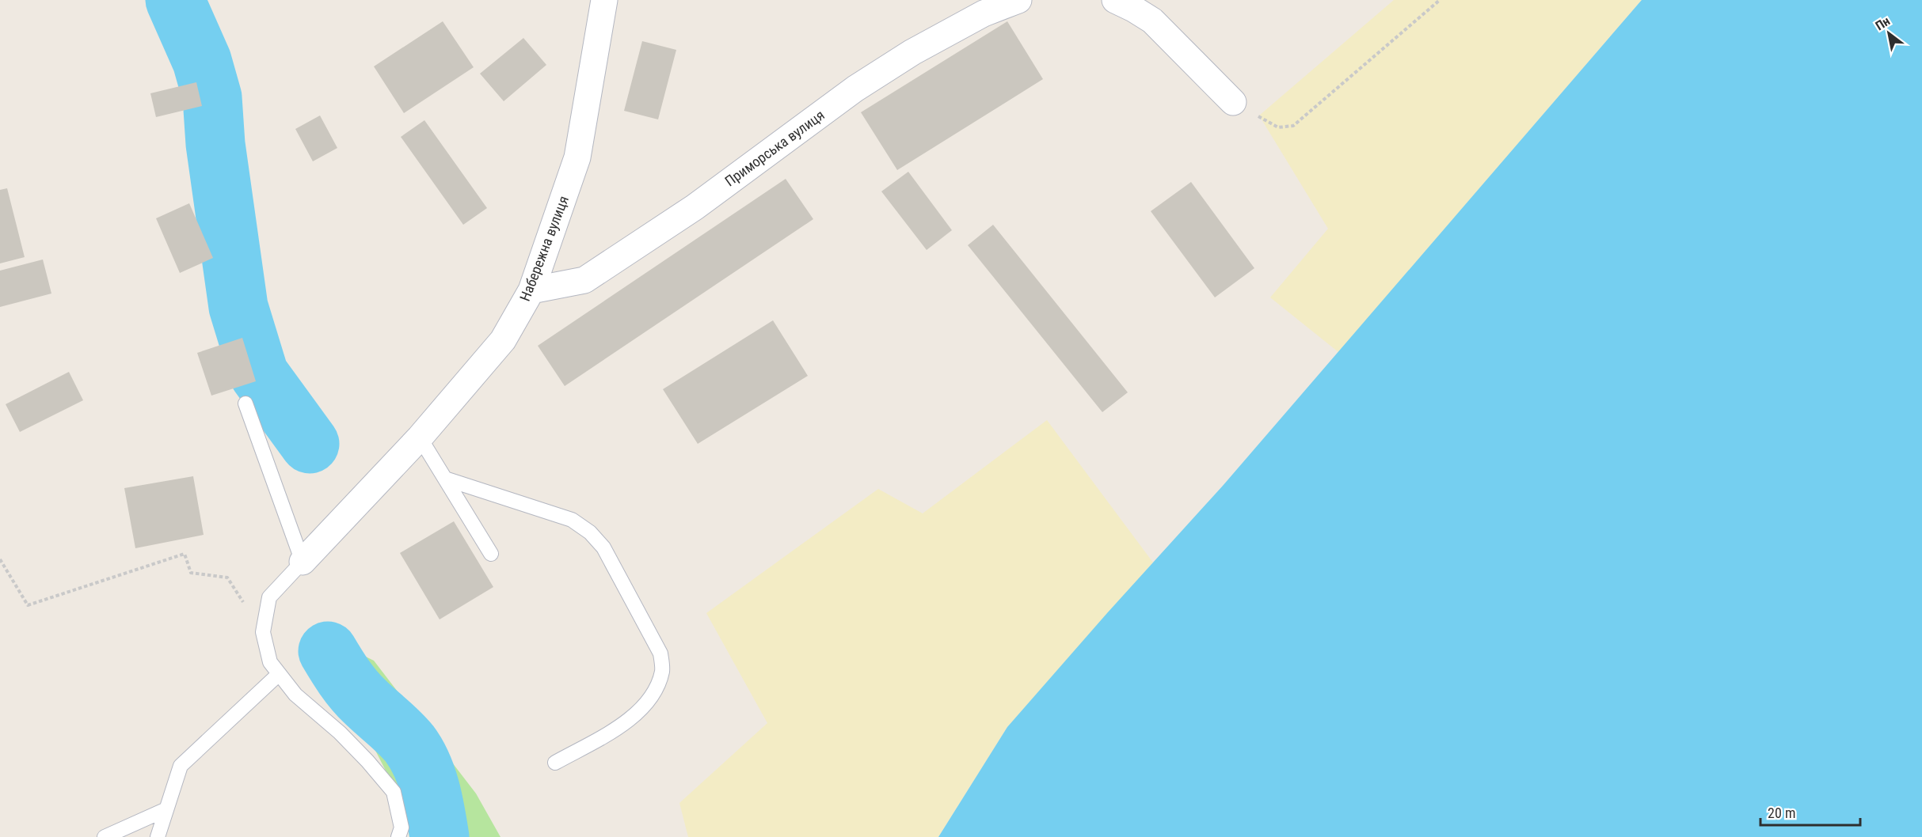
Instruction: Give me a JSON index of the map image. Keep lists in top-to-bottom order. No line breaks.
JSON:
{"streets":{"street":["Приморська вулиця","Набережна вулиця"]},"crossings":[["Приморська вулиця","Набережна вулиця"]],"scale_bar":"20 m","north":"top left"}
